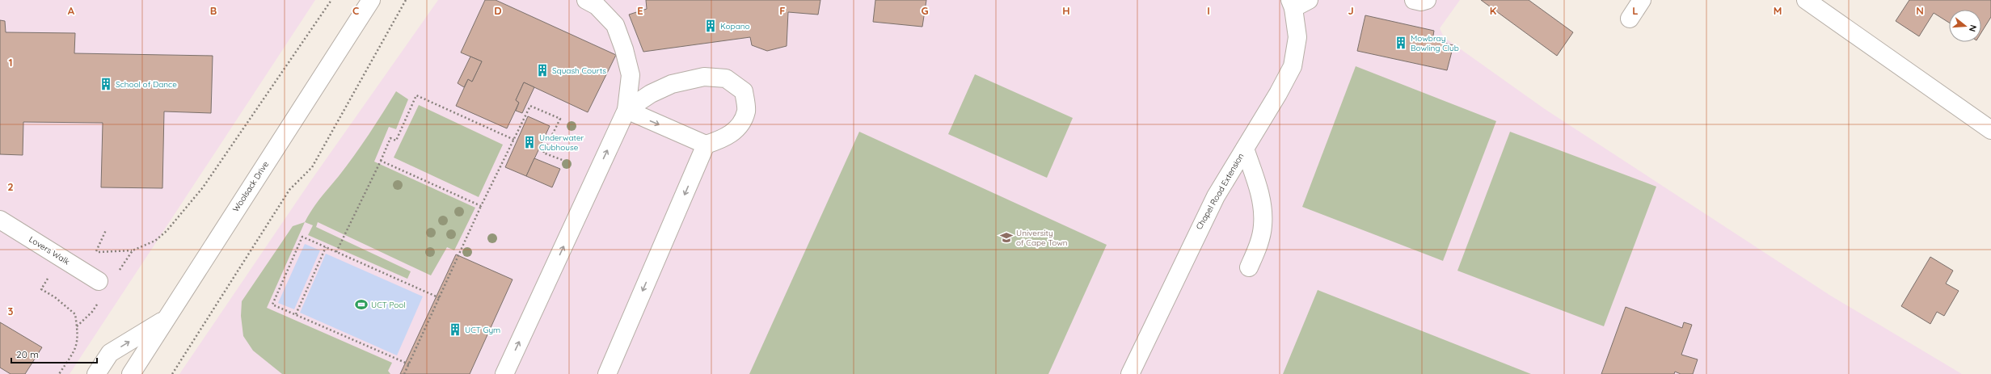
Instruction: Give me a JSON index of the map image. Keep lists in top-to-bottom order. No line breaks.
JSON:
{"streets":{"main road":["Woolsack Drive","Chapel Road Extension","Lovers Walk"]},"places":{"building":["Kopano","Mowbray Bowling Club","Squash Courts","School of Dance","Underwater Clubhouse","UCT Gym"],"school or university":["University of Cape Town"],"sports":["UCT Pool"]},"scale_bar":"20 m","north":"right","grid":{"columns":["A","B","C","D","E","F","G","H","I","J","K","L","M","N"],"rows":["1","2","3"]}}
